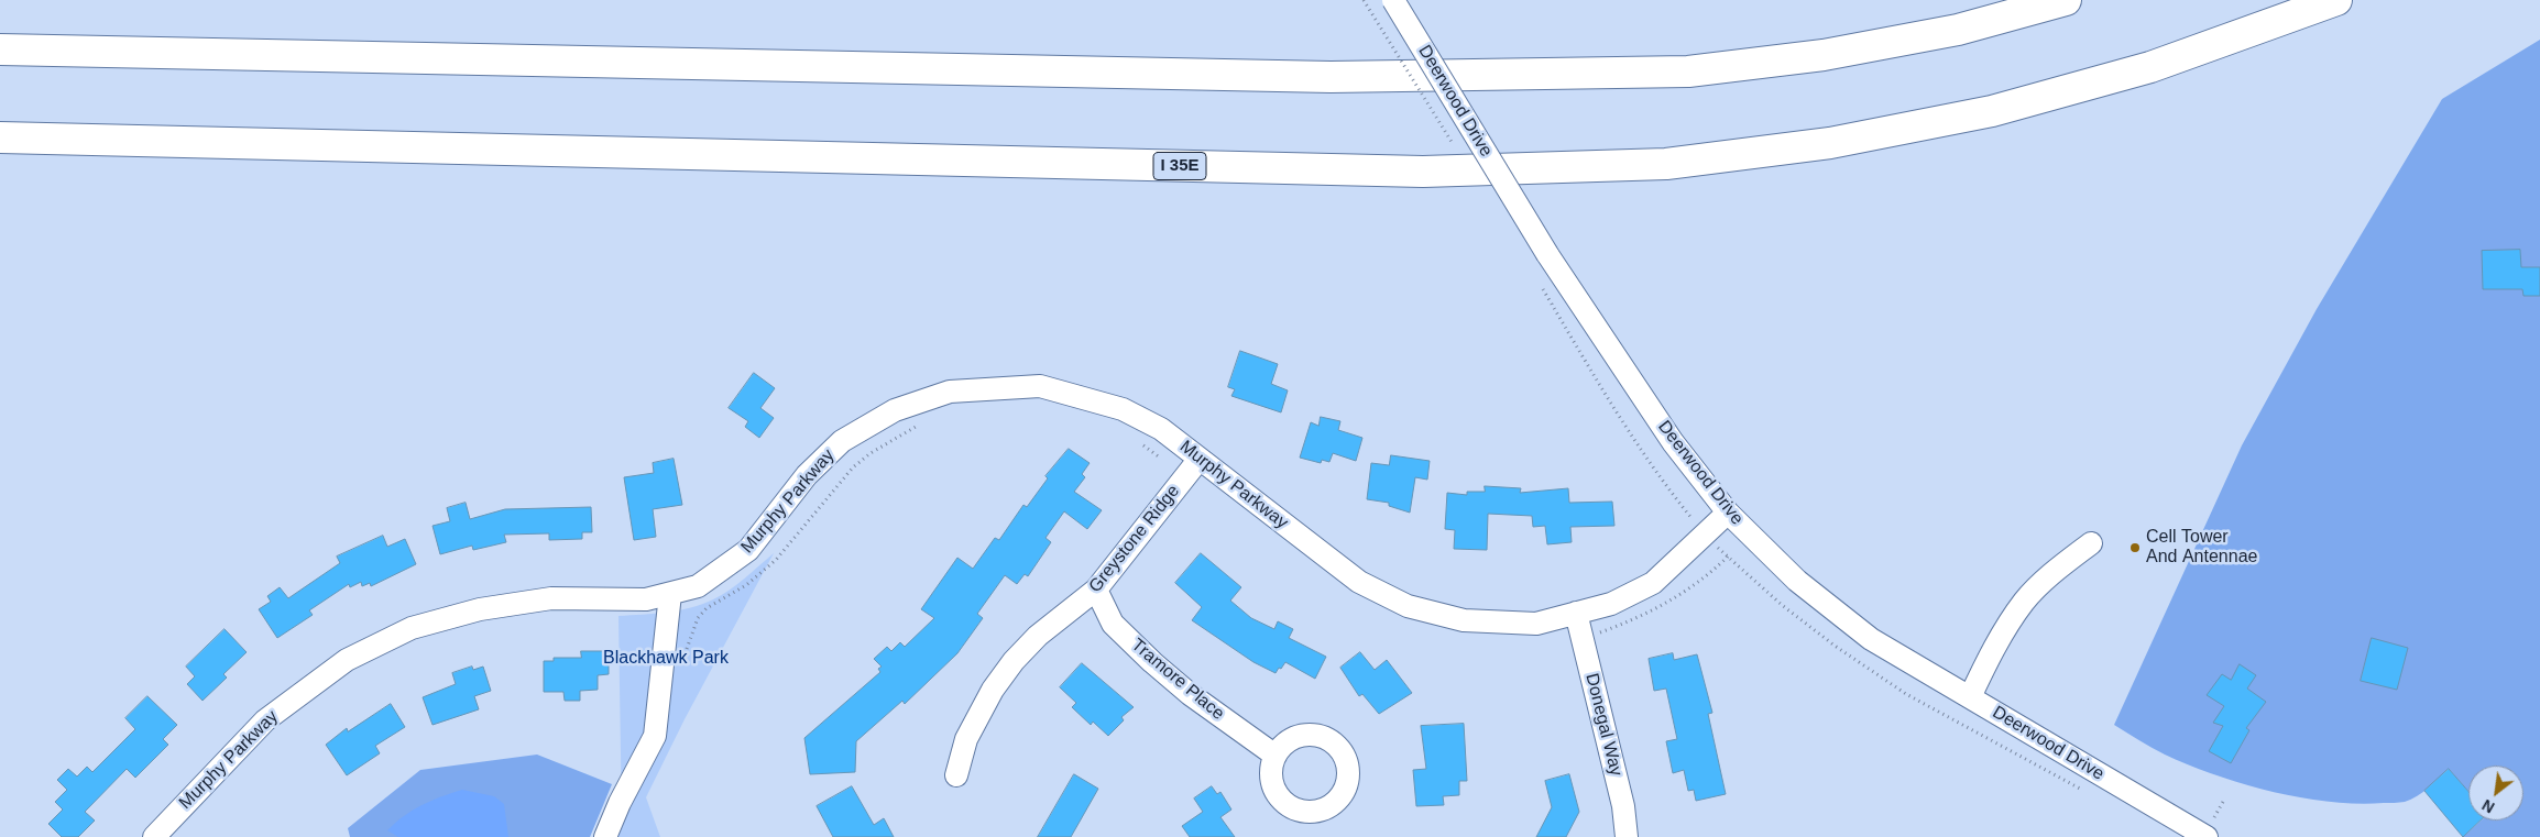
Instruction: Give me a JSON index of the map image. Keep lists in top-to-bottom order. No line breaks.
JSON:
{"streets":{"highway":["I 35E"],"street":["Deerwood Drive","Murphy Parkway","Greystone Ridge","Tramore Place","Donegal Way"]},"crossings":[["Deerwood Drive","Murphy Parkway"],["Murphy Parkway","Greystone Ridge"],["Murphy Parkway","Donegal Way"],["Greystone Ridge","Tramore Place"]],"parks":["Blackhawk Park"],"places":["Cell Tower And Antennae"],"north":"bottom left"}
